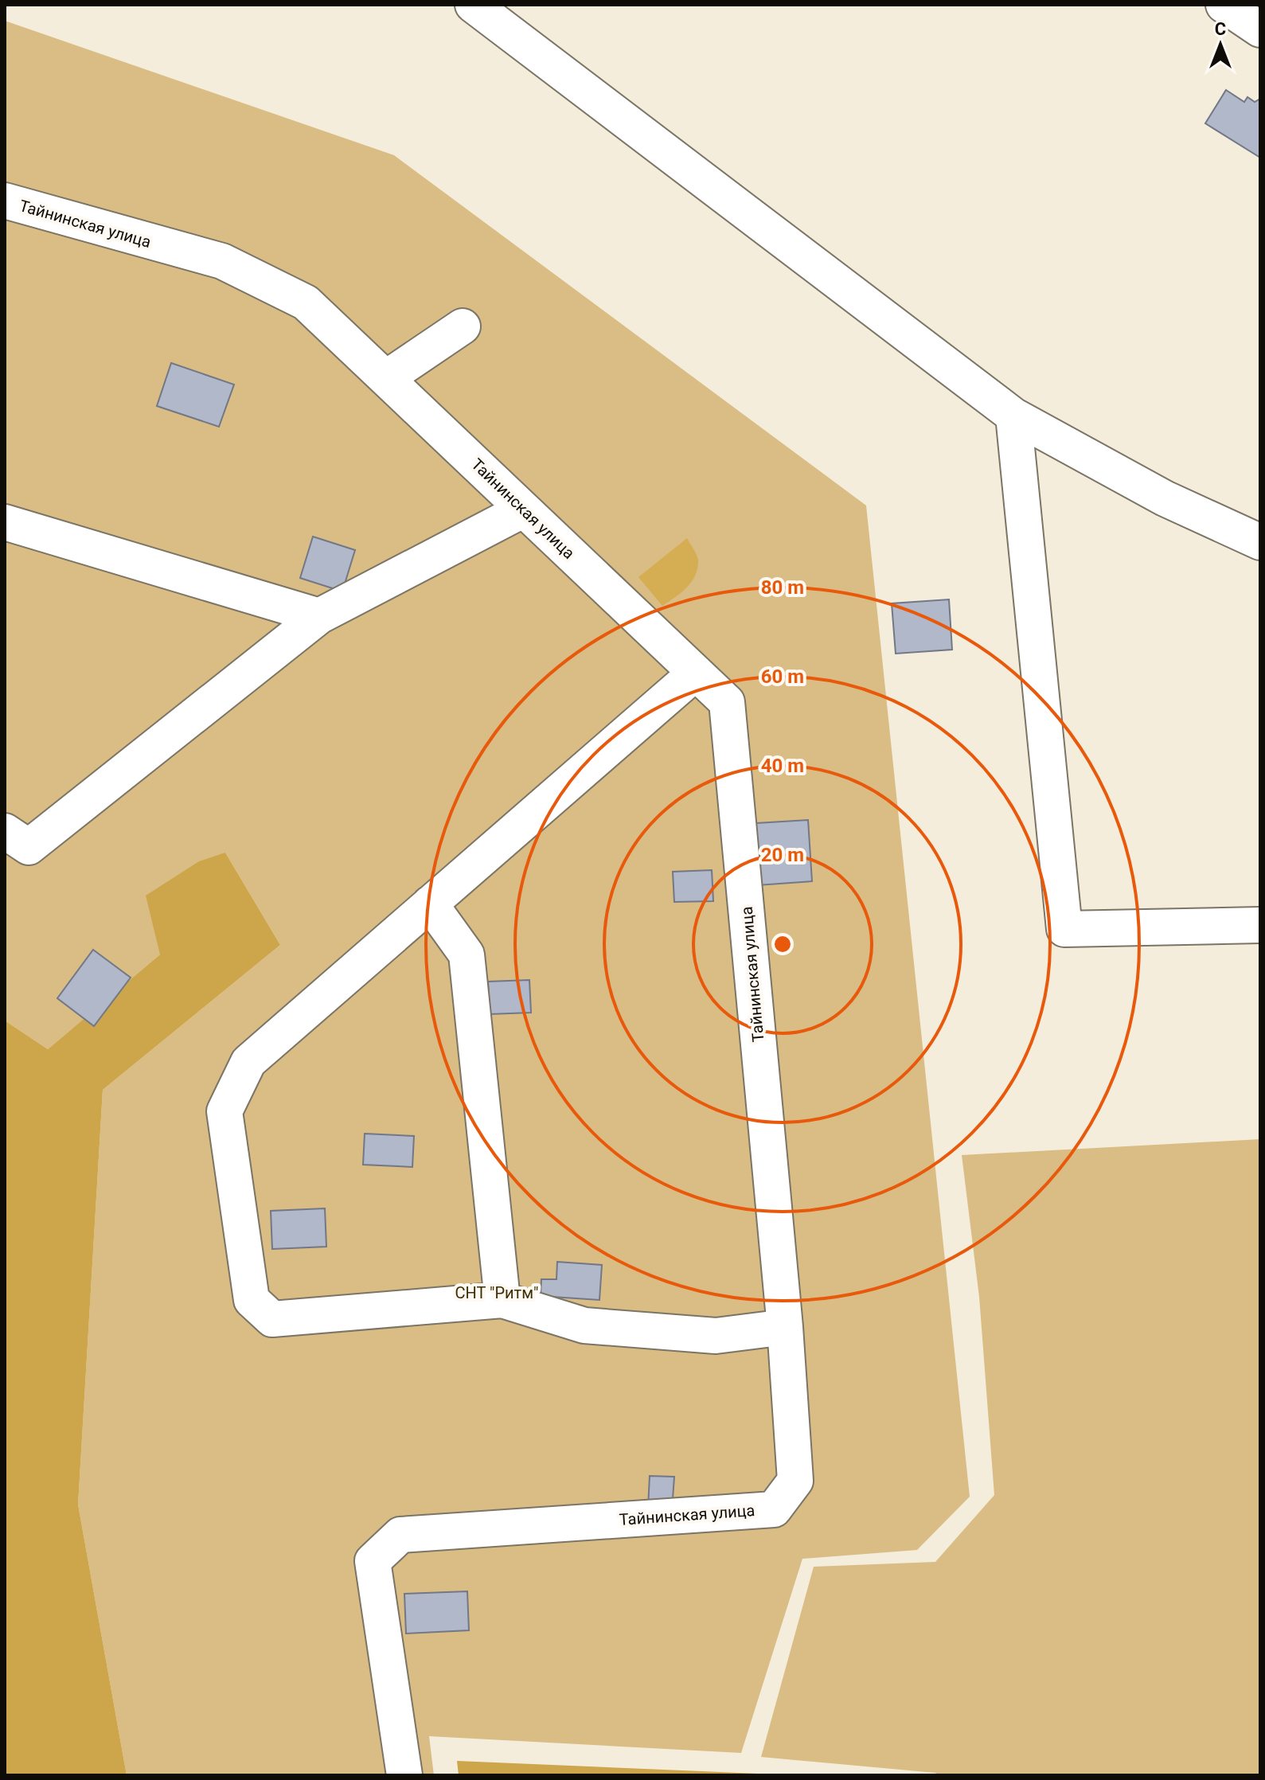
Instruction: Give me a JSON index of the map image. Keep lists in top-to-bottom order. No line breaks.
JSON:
{"streets":{"street":["Тайнинская улица"]},"parks":["СНТ \"Ритм\""],"north":"top","rings":["80 m","60 m","40 m","20 m"]}
